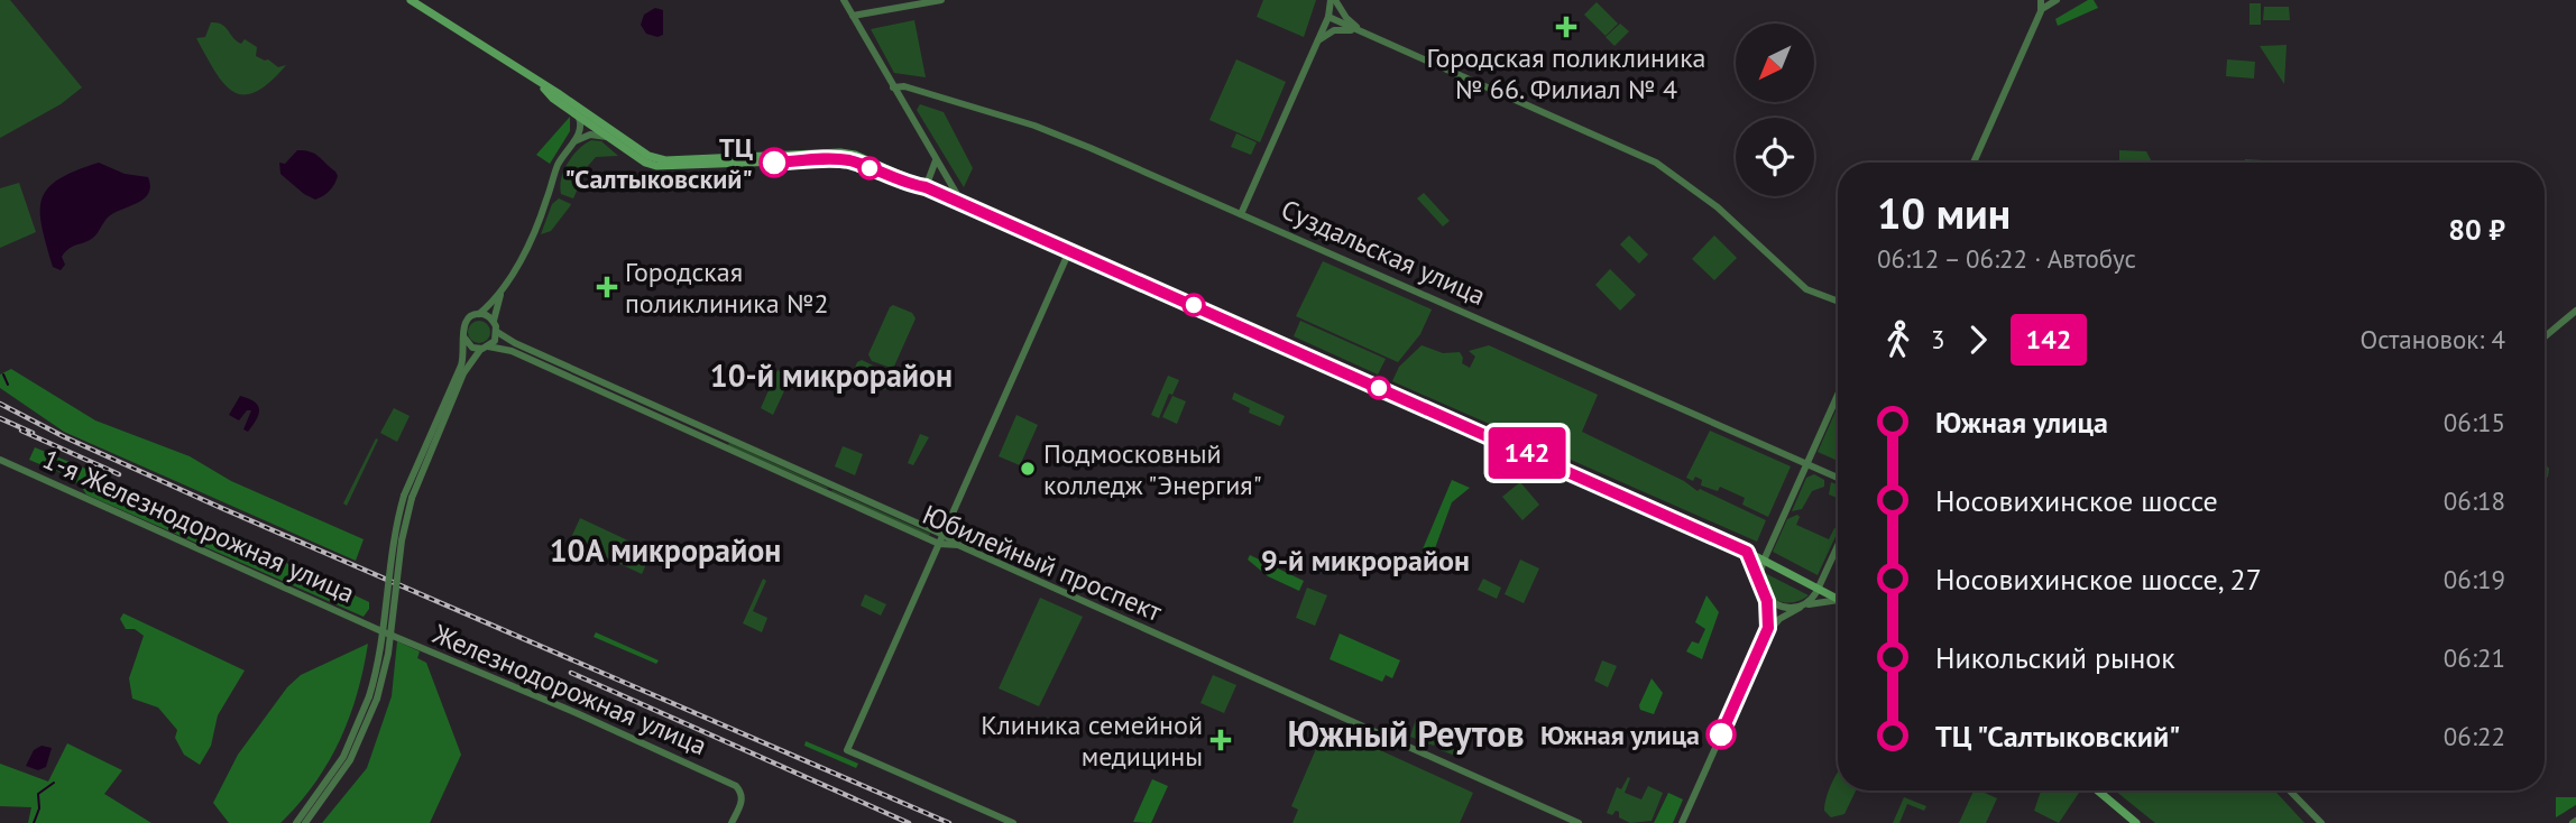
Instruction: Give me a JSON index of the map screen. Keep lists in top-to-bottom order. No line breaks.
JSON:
{"streets":{"street":["Суздальская улица","1-я Железнодорожная улица","Юбилейный проспект","Железнодорожная улица"]},"crossings":[["1-я Железнодорожная улица","Железнодорожная улица"]],"districts":["10-й микрорайон","10А микрорайон","9-й микрорайон","Южный Реутов"],"places":{"health":["Городская поликлиника № 66. Филиал № 4","Городская поликлиника №2","Клиника семейной медицины"],"other":["ТЦ \"Салтыковский\"","Подмосковный колледж \"Энергия\"","Южная улица"]},"lines":["bus line 142"],"north":"bottom left","page":{"on_map":"142","heading":["10 мин","06:12 – 06:22 · Автобус","80 ₽"],"legs":["3","142","Остановок: 4"],"list":[{"name":"Южная улица","value":"06:15"},{"name":"Носовихинское шоссе","value":"06:18"},{"name":"Носовихинское шоссе, 27","value":"06:19"},{"name":"Никольский рынок","value":"06:21"},{"name":"ТЦ \"Салтыковский\"","value":"06:22"}]}}
